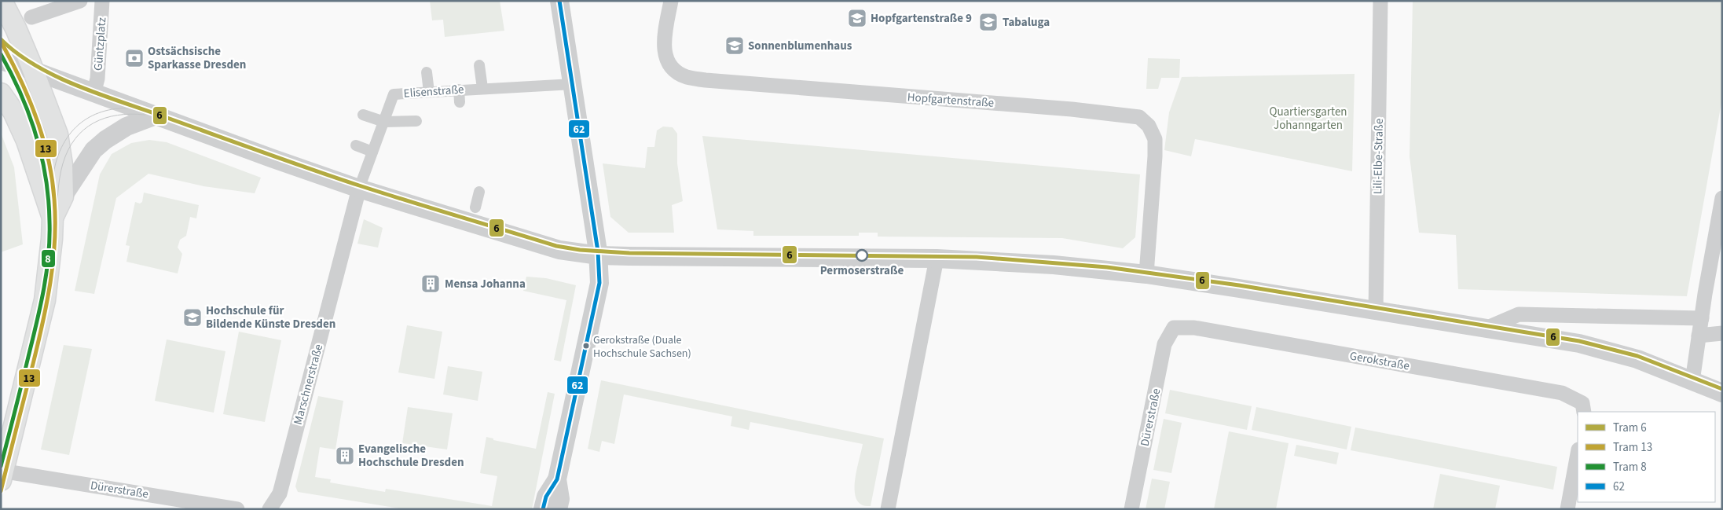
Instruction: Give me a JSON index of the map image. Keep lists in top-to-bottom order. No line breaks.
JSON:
{"streets":{"street":["Güntzplatz","Elisenstraße","Hopfgartenstraße","Lili-Elbe-Straße","Gerokstraße","Marschnerstraße","Dürerstraße"]},"crossings":[["Elisenstraße","Marschnerstraße"],["Gerokstraße","Dürerstraße"]],"parks":["Quartiersgarten Johanngarten"],"places":{"school or university":["Hopfgartenstraße 9","Tabaluga","Sonnenblumenhaus","Hochschule für Bildende Künste Dresden"],"bank":["Ostsächsische Sparkasse Dresden"],"other":["Permoserstraße","Gerokstraße (Duale Hochschule Sachsen)"],"building":["Mensa Johanna","Evangelische Hochschule Dresden"]},"lines":["transit line 62","tram line 6","tram line 13","tram line 8"],"legend":["Tram 6","Tram 13","Tram 8","62"]}
